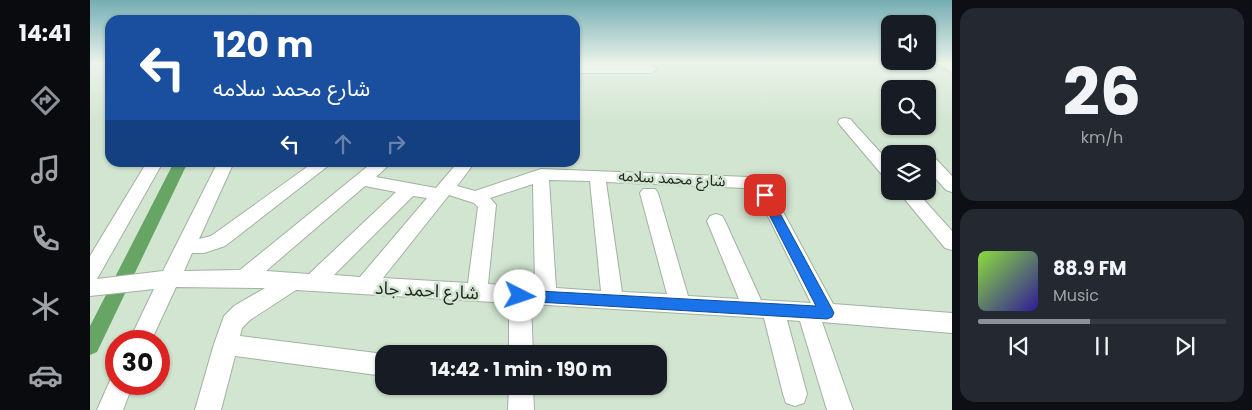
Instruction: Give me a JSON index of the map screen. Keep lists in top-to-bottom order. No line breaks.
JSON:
{"streets":{"street":["شارع محمد سلامه","شارع احمد جاد"]},"crossings":[["شارع محمد سلامه","شارع احمد جاد"]],"page":{"tabs":"14:41","tile":["26","km/h"],"turn":["120 m","شارع محمد سلامه"],"song":["88.9 FM","Music"],"limit":"30","trip":"14:42 · 1 min · 190 m"}}
